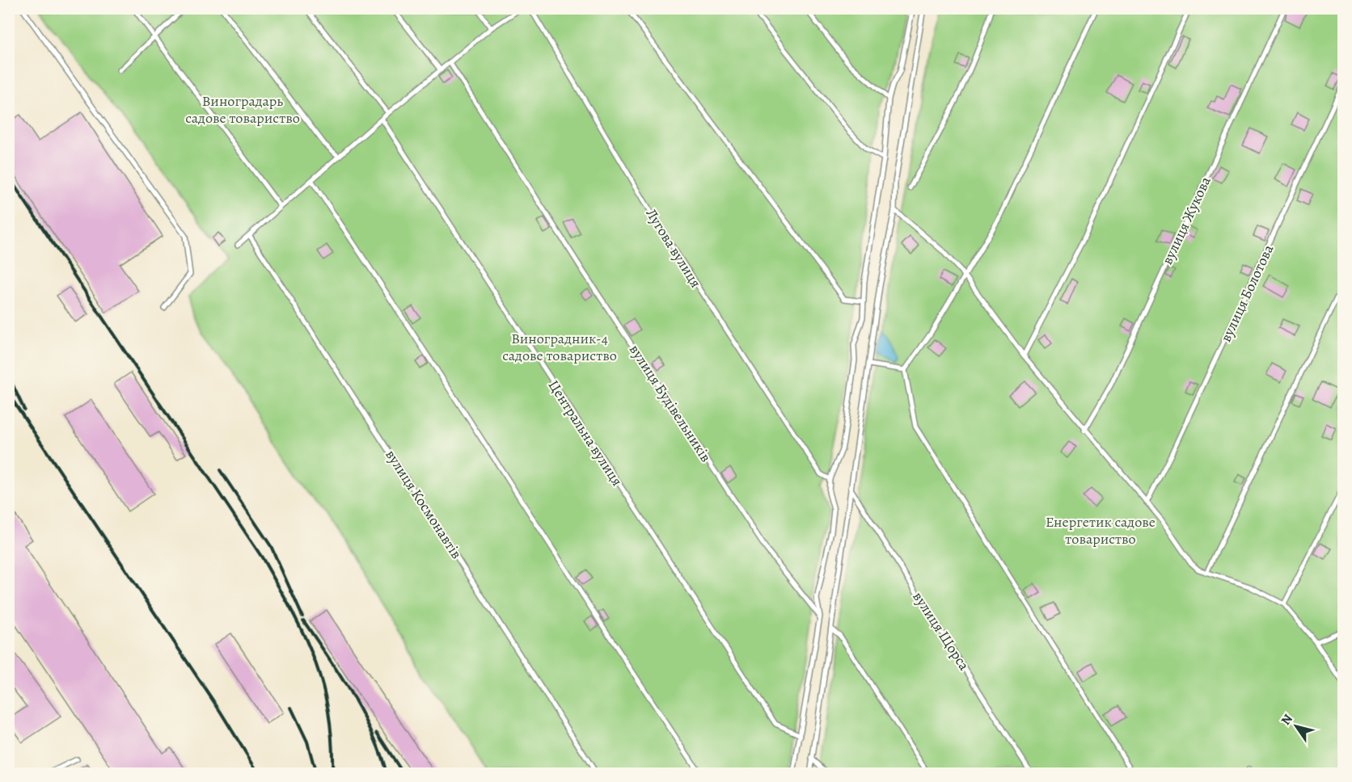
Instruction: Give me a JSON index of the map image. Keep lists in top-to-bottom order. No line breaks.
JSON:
{"streets":{"lane":["вулиця Жукова","Лугова вулиця","вулиця Болотова","вулиця Будівельників","Центральна вулиця","вулиця Космонавтів","вулиця Щорса"]},"parks":["Виноградарь садове товариство","Виноградник-4 садове товариство","Енергетик садове товариство"],"north":"top left"}
